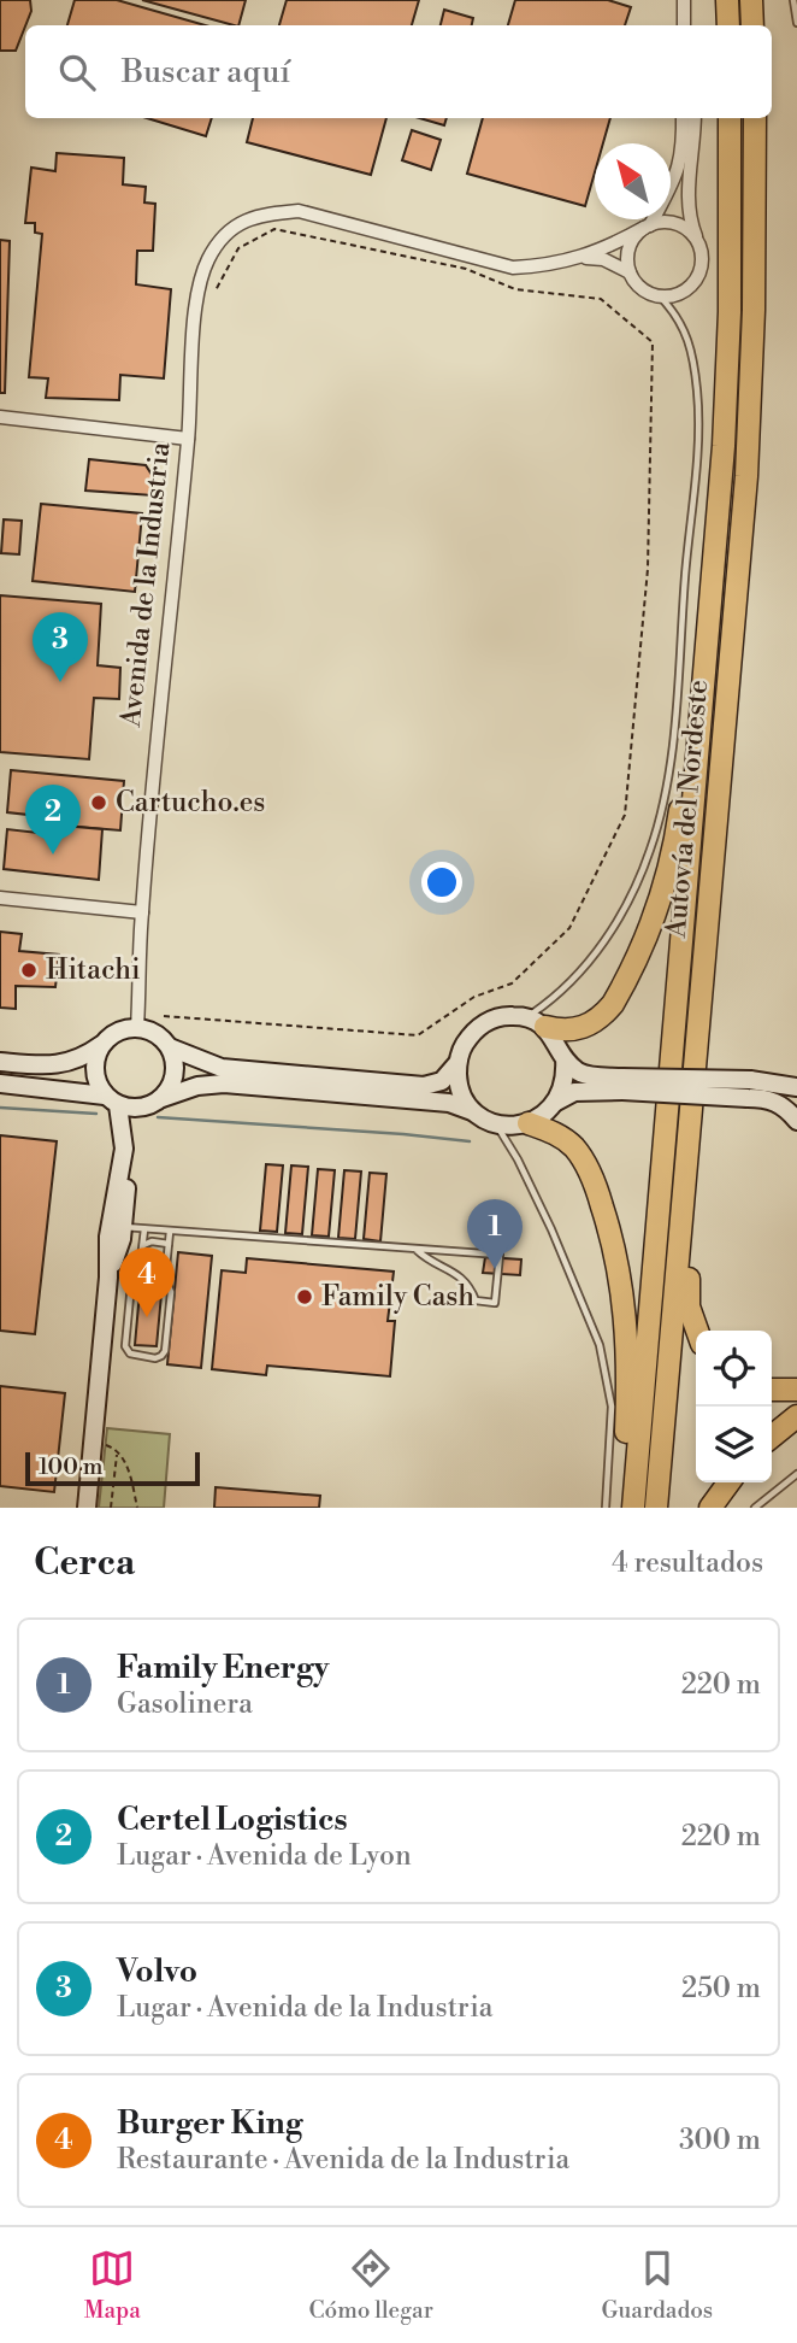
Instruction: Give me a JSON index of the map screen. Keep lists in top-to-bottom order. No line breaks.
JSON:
{"streets":{"highway":["Autovía del Nordeste"],"street":["Avenida de la Industria"]},"places":["Cartucho.es","Hitachi","Family Cash"],"scale_bar":"100 m","north":"top left","page":{"search":"Buscar aquí","pins":["3","2","1","4"],"scale":"100 m","heading":["Cerca","4 resultados"],"list":[{"mark":"1","name":"Family Energy","note":"Gasolinera","value":"220 m"},{"mark":"2","name":"Certel Logistics","note":"Lugar · Avenida de Lyon","value":"220 m"},{"mark":"3","name":"Volvo","note":"Lugar · Avenida de la Industria","value":"250 m"},{"mark":"4","name":"Burger King","note":"Restaurante · Avenida de la Industria","value":"300 m"}],"nav":["Mapa","Cómo llegar","Guardados"]}}
